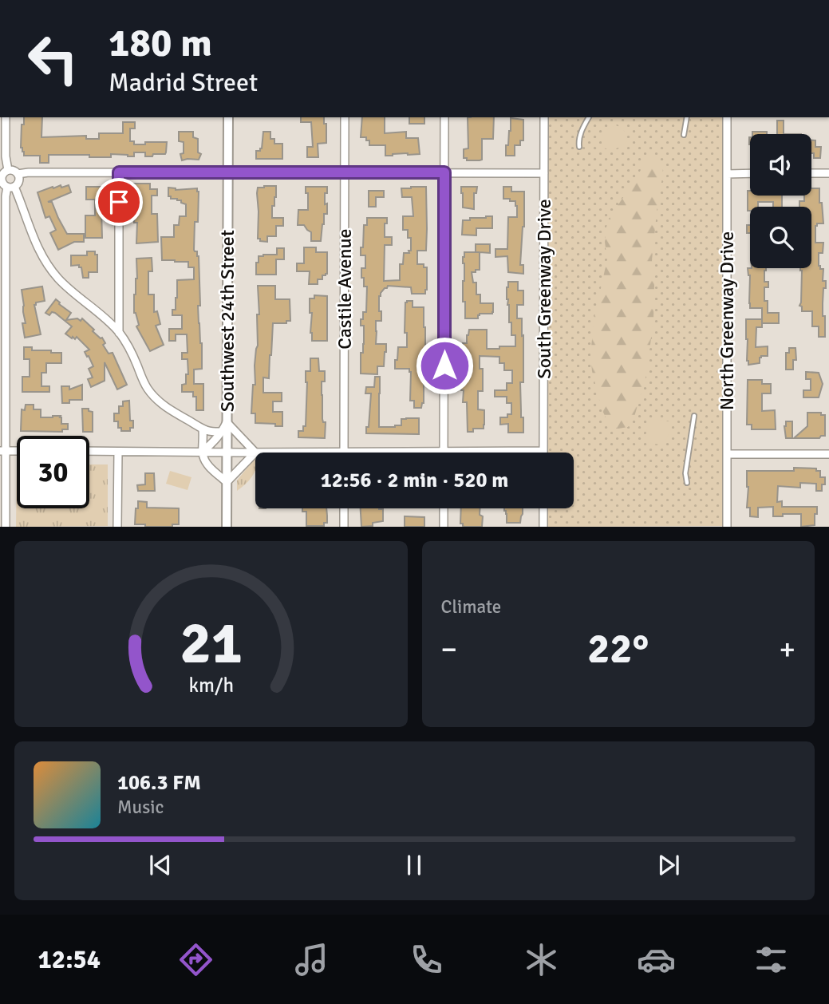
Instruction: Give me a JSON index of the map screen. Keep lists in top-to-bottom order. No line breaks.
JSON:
{"streets":{"street":["Castile Avenue","South Greenway Drive","Southwest 24th Street","North Greenway Drive"]},"page":{"turn":["180 m","Madrid Street"],"limit":"30","trip":"12:56 · 2 min · 520 m","tile":"Climate","heat":["−","22°","+"],"song":["106.3 FM","Music"],"tabs":"12:54","gauge":["21","km/h"]}}
